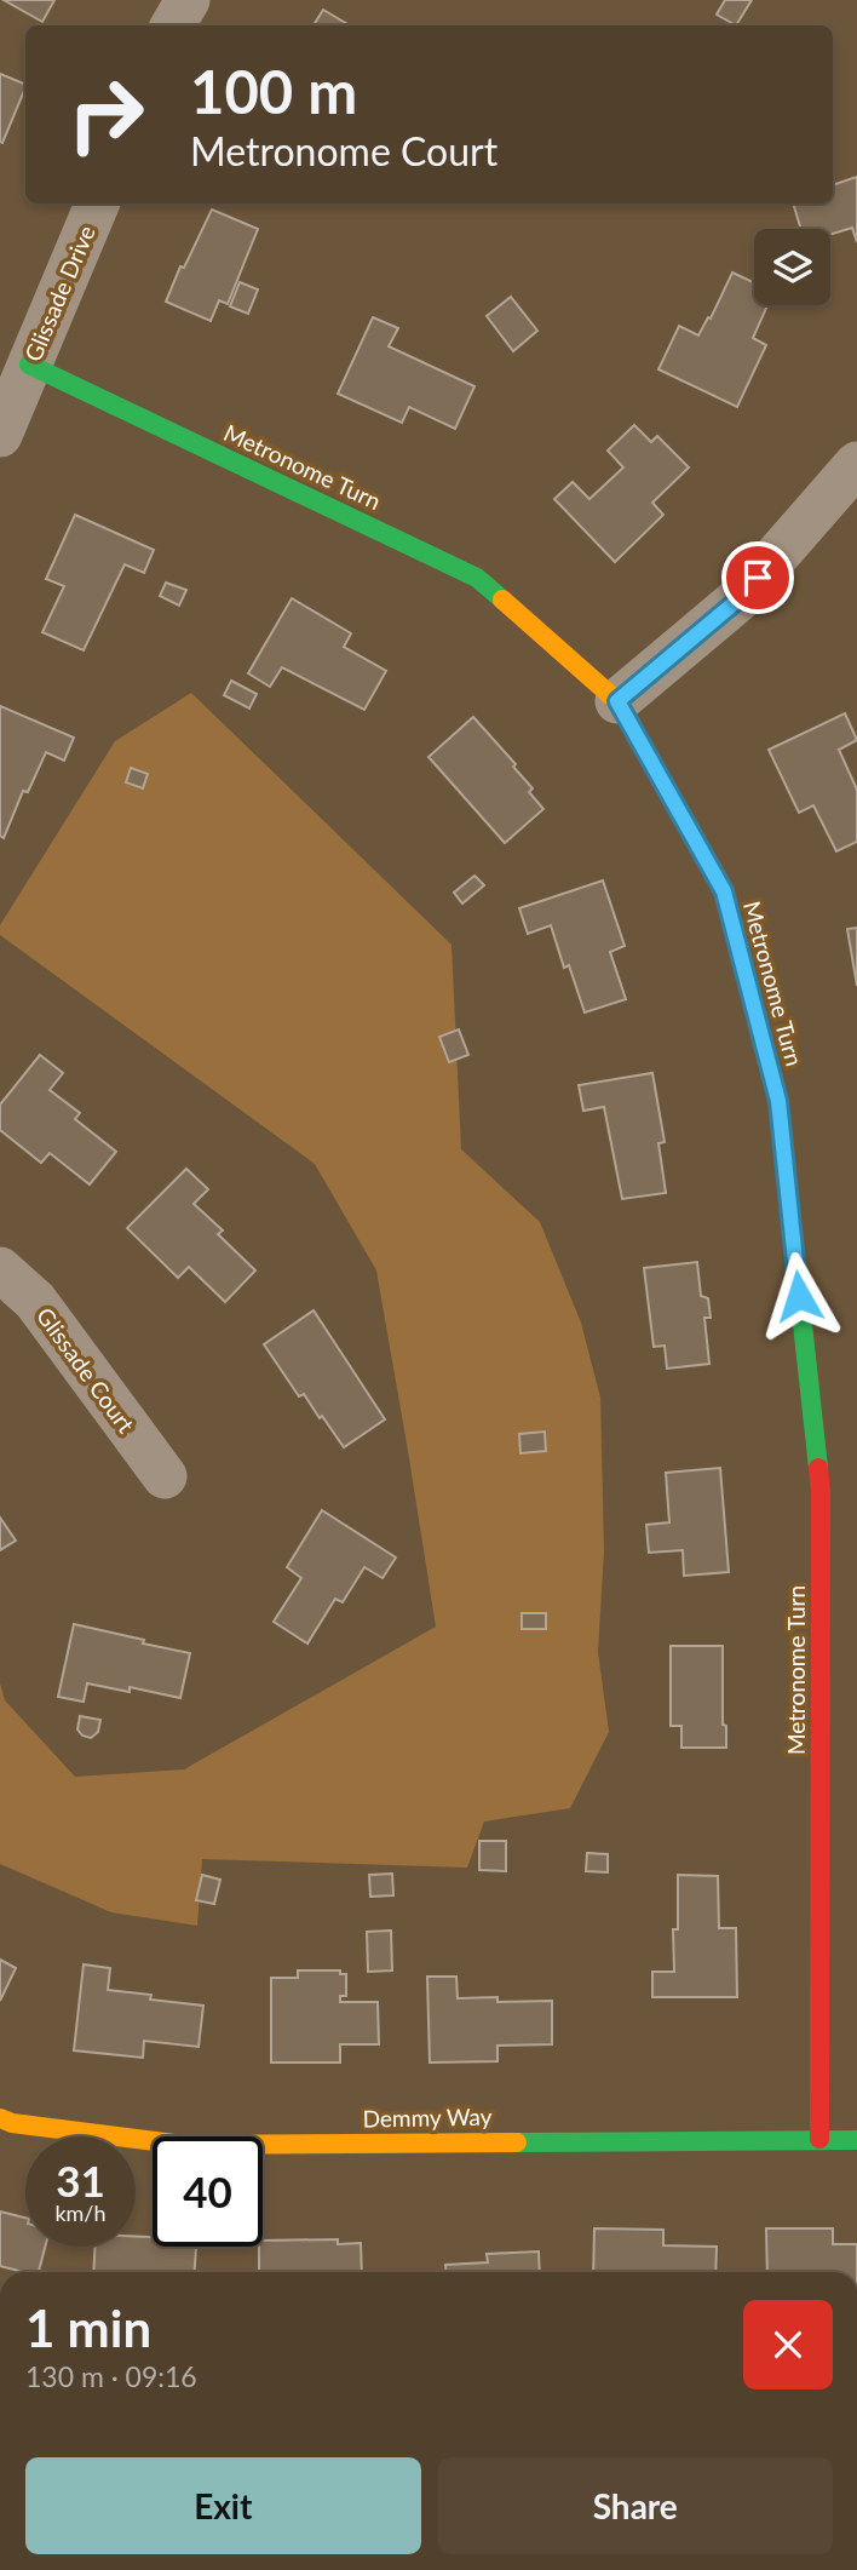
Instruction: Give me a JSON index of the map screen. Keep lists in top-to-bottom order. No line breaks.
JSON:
{"streets":{"street":["Glissade Drive","Metronome Turn","Glissade Court","Demmy Way"]},"crossings":[["Glissade Drive","Metronome Turn"],["Metronome Turn","Demmy Way"]],"page":{"turn":["100 m","Metronome Court"],"speed":"31 km/h","limit":"40","heading":["1 min","130 m · 09:16"],"buttons":["Exit","Share"]}}
